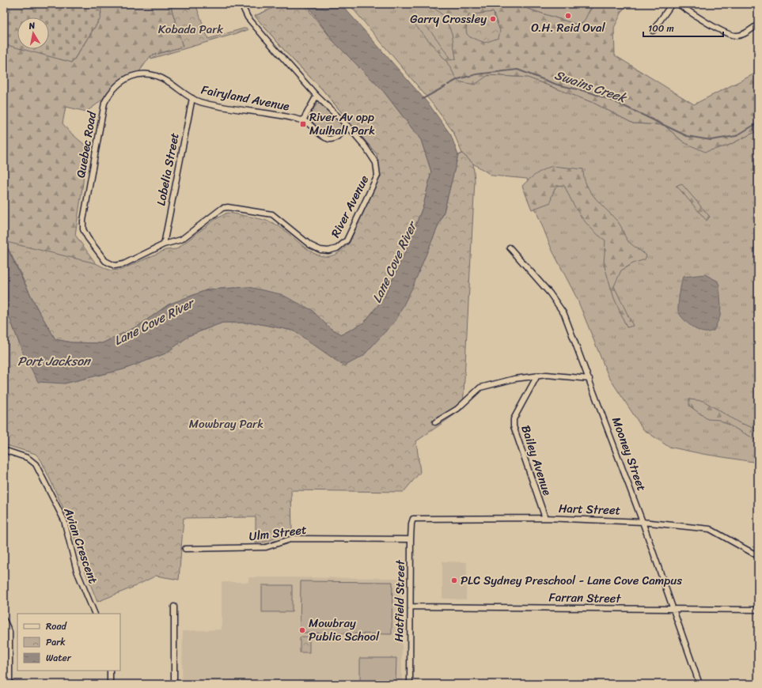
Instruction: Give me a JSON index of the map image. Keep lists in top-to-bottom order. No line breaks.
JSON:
{"streets":{"street":["Fairyland Avenue","Quebec Road","Lobelia Street","River Avenue","Mooney Street","Bailey Avenue","Hart Street","Ulm Street","Avian Crescent","Farran Street","Hatfield Street"]},"crossings":[["Fairyland Avenue","Quebec Road"],["Fairyland Avenue","Lobelia Street"],["Quebec Road","River Avenue"],["Lobelia Street","River Avenue"],["Mooney Street","Hart Street"],["Mooney Street","Farran Street"],["Bailey Avenue","Hart Street"],["Hart Street","Hatfield Street"],["Ulm Street","Hatfield Street"],["Farran Street","Hatfield Street"]],"water":["Swains Creek","Lane Cove River","Port Jackson"],"parks":["Kobada Park","Mowbray Park"],"places":{"other":["O.H. Reid Oval","Garry Crossley","PLC Sydney Preschool - Lane Cove Campus","Mowbray Public School"],"transit":["River Av opp Mulhall Park"]},"legend":["Road","Park","Water"],"scale_bar":"100 m","north":"top"}
